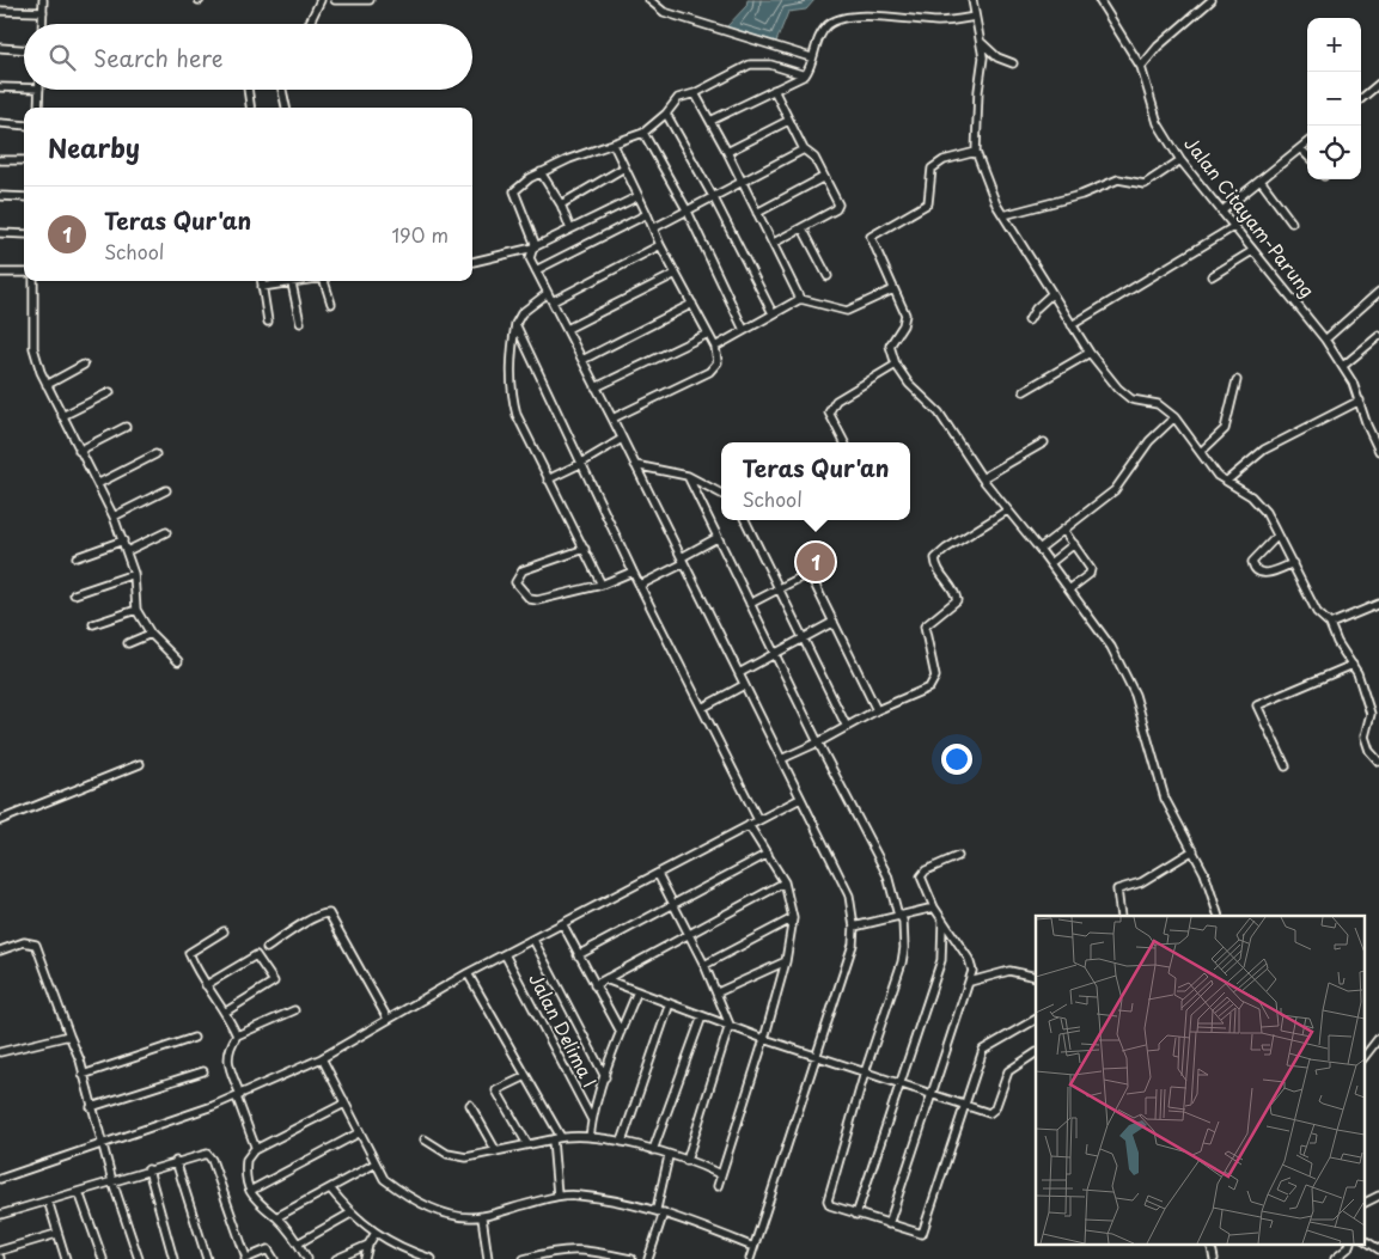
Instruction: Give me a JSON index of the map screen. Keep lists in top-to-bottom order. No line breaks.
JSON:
{"streets":{"street":["Jalan Citayam-Parung","Jalan Delima I"]},"page":{"map_buttons":["+","−"],"search":"Search here","heading":"Nearby","list":[{"mark":"1","name":"Teras Qur'an","note":"School","value":"190 m"}],"popup":["Teras Qur'an","School"],"pins":"1"}}
